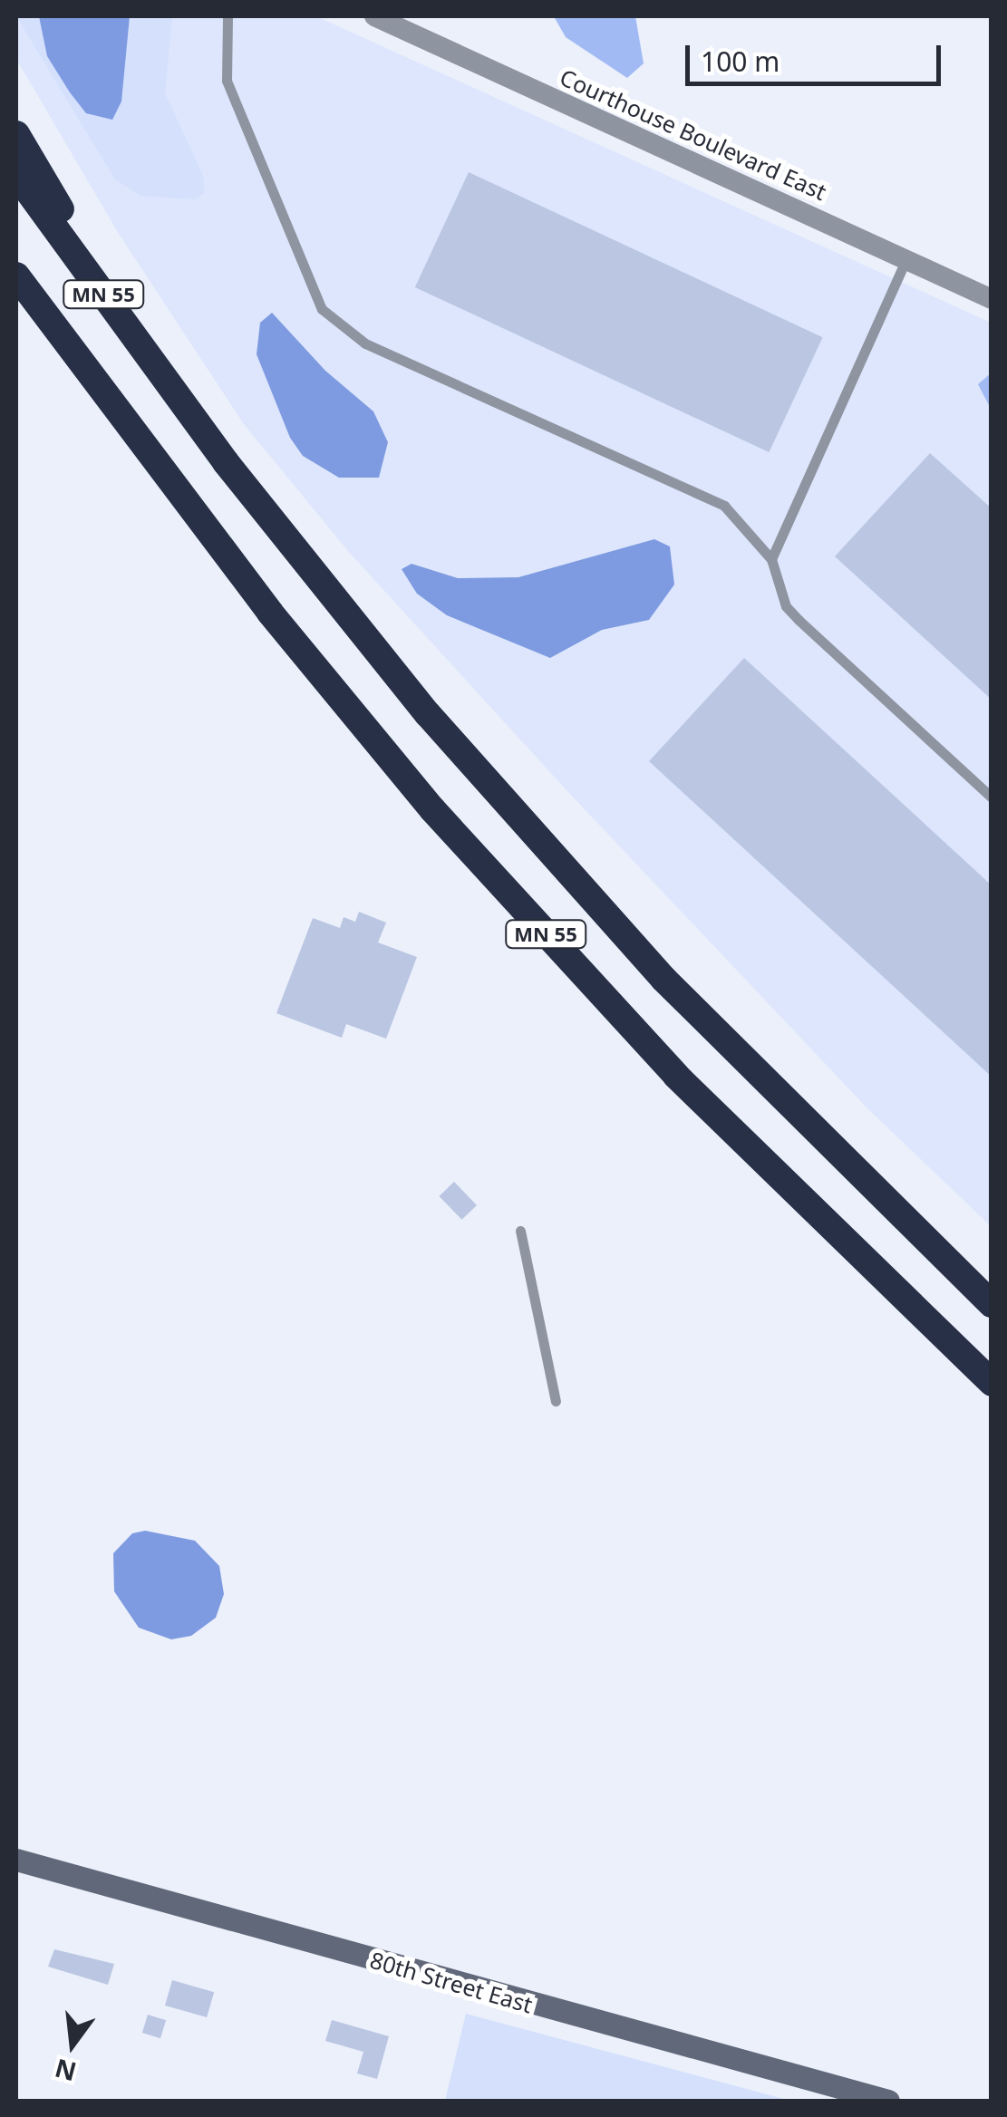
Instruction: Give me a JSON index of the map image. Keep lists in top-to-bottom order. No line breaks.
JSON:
{"streets":{"highway":["MN 55"],"street":["Courthouse Boulevard East","80th Street East"]},"scale_bar":"100 m","north":"bottom"}
